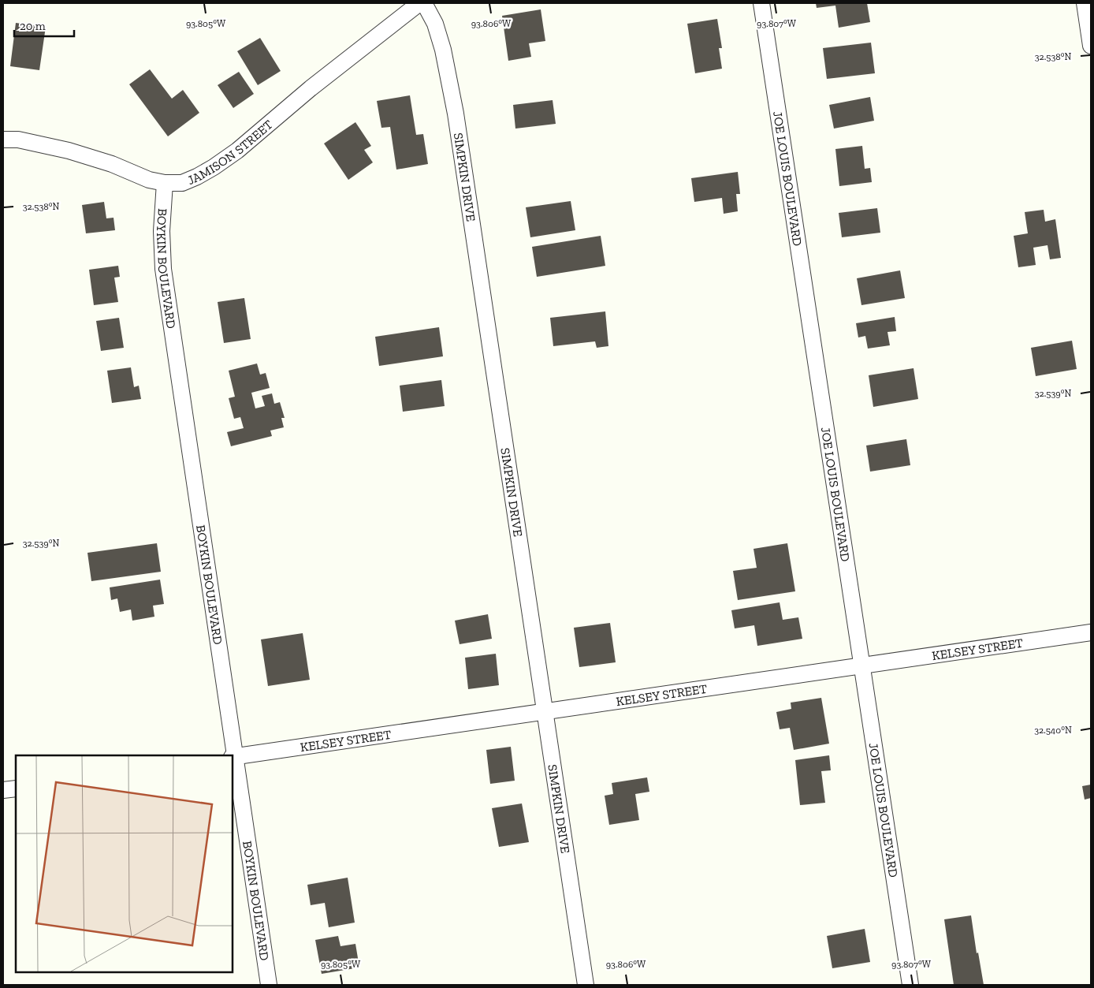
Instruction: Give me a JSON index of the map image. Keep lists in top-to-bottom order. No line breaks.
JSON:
{"streets":{"street":["JAMISON STREET","SIMPKIN DRIVE","JOE LOUIS BOULEVARD","BOYKIN BOULEVARD","KELSEY STREET"]},"crossings":[["JAMISON STREET","BOYKIN BOULEVARD"],["SIMPKIN DRIVE","KELSEY STREET"],["JOE LOUIS BOULEVARD","KELSEY STREET"],["BOYKIN BOULEVARD","KELSEY STREET"]],"scale_bar":"20 m","coordinates":["93.805°W","93.806°W","93.807°W","32.538°N","32.539°N","32.540°N"]}
